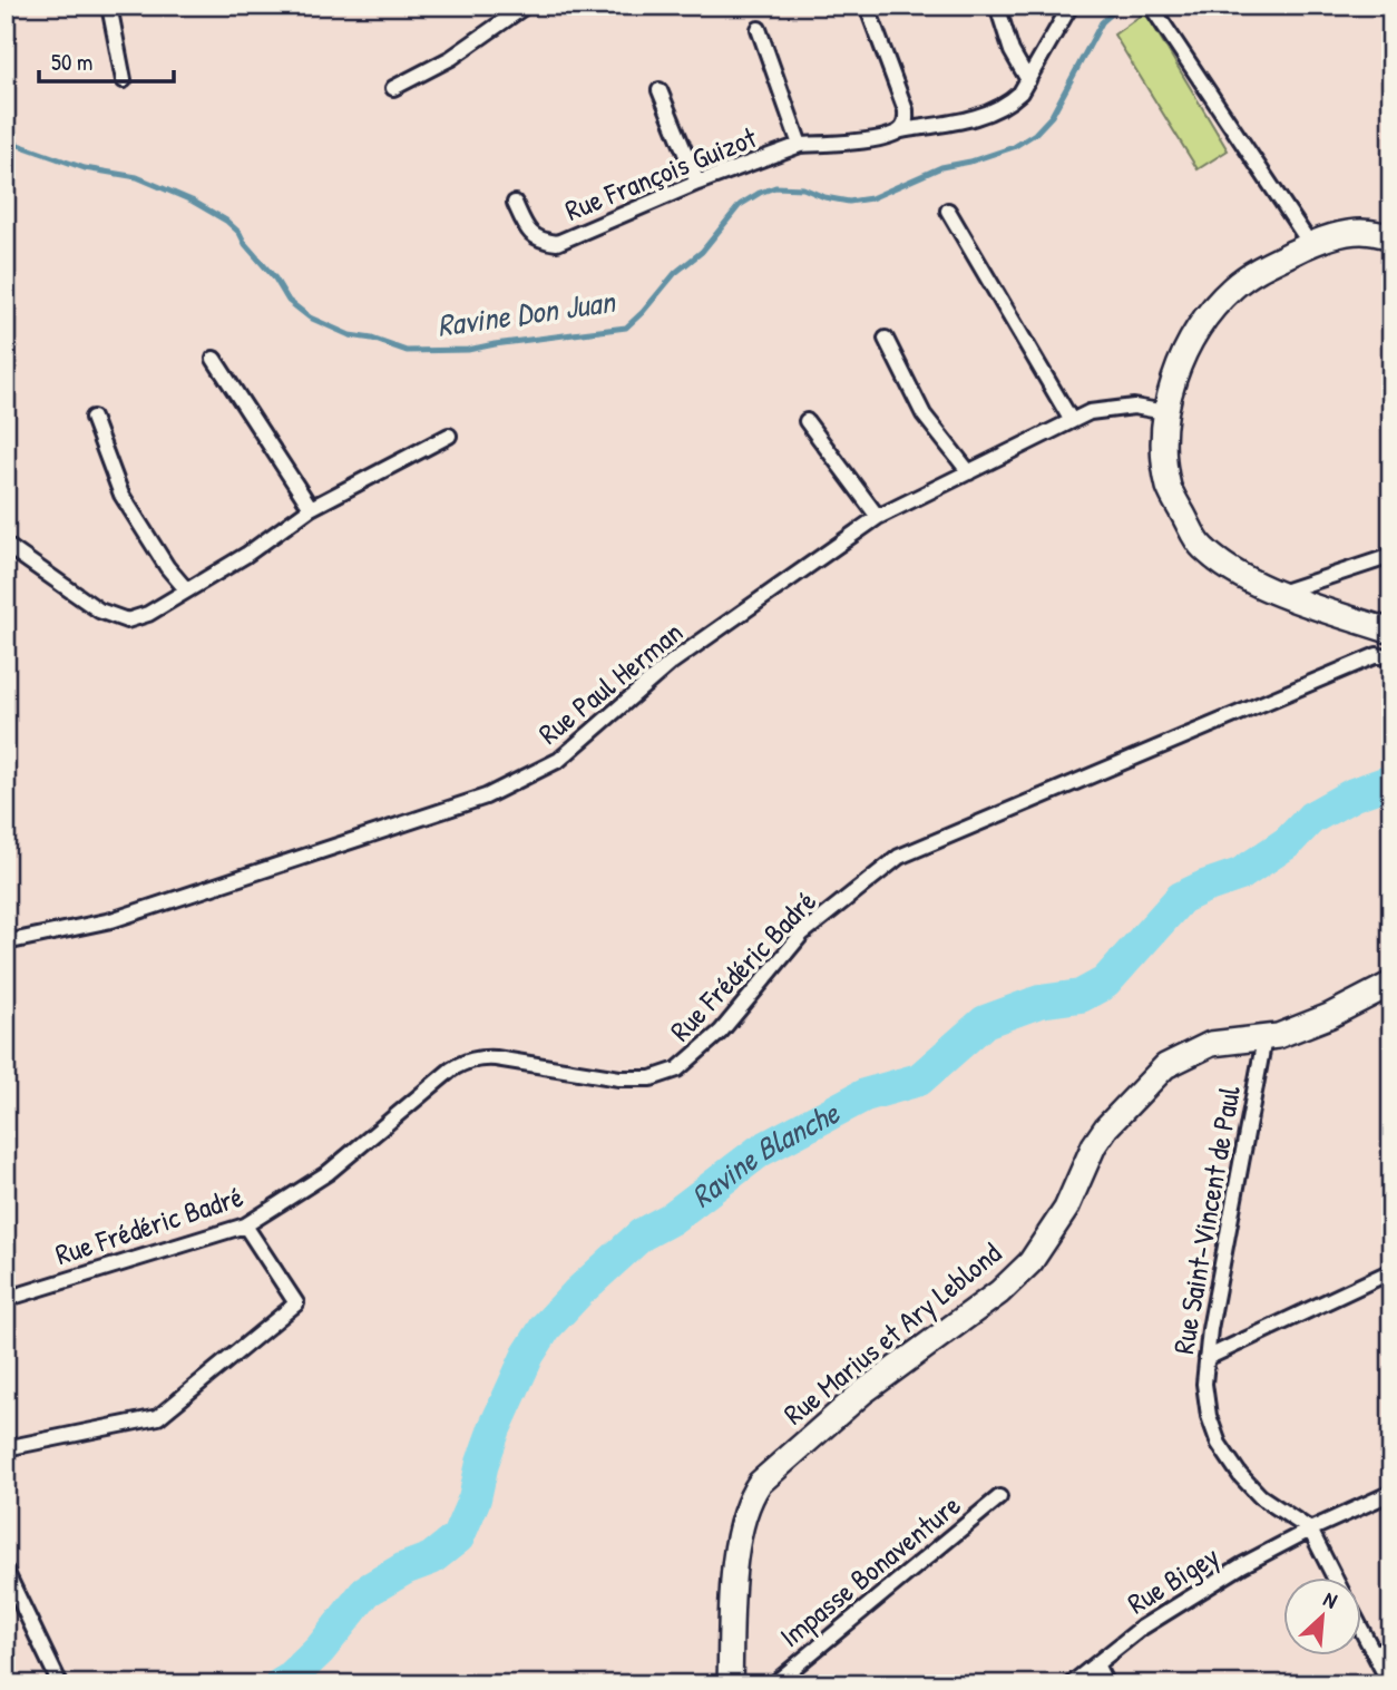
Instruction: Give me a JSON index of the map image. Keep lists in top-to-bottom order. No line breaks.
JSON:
{"streets":{"main road":["Rue Marius et Ary Leblond"],"street":["Rue François Guizot","Rue Paul Herman","Rue Frédéric Badré","Rue Saint-Vincent de Paul","Impasse Bonaventure","Rue Bigey"]},"crossings":[["Rue Saint-Vincent de Paul","Rue Marius et Ary Leblond"],["Rue Saint-Vincent de Paul","Rue Bigey"]],"water":["Ravine Don Juan","Ravine Blanche"],"scale_bar":"50 m","north":"top right"}
